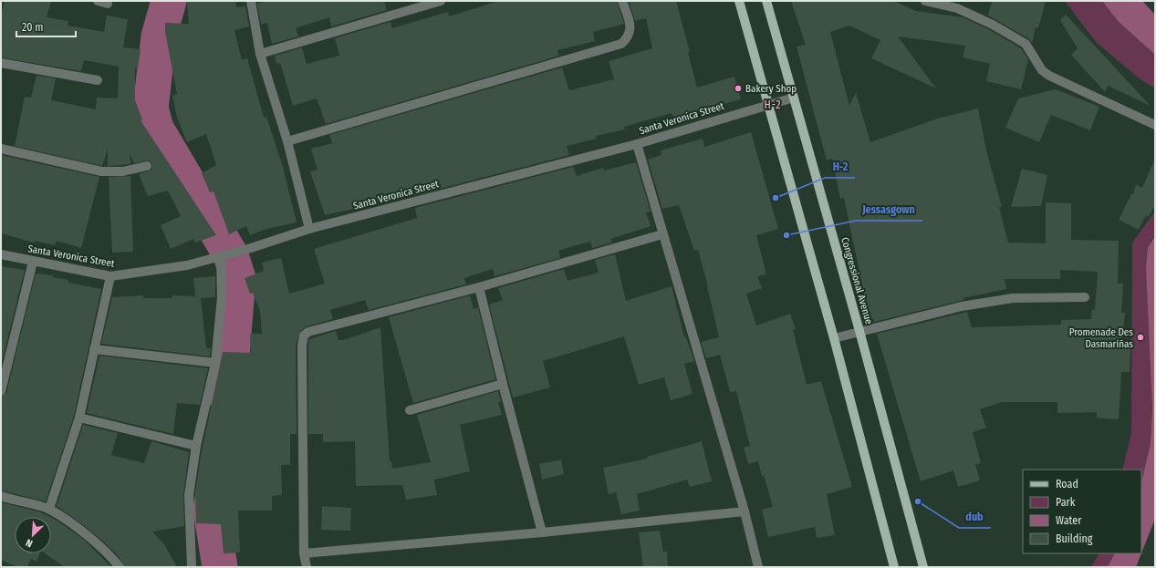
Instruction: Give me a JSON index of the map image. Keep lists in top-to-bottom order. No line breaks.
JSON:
{"streets":{"main road":["Congressional Avenue"],"street":["Santa Veronica Street"]},"crossings":[["Santa Veronica Street","Congressional Avenue"]],"districts":["H-2"],"places":["Bakery Shop","H-2","Jessasgown","Promenade Des Dasmariñas","dub"],"legend":["Road","Park","Water","Building"],"scale_bar":"20 m","north":"bottom left"}
